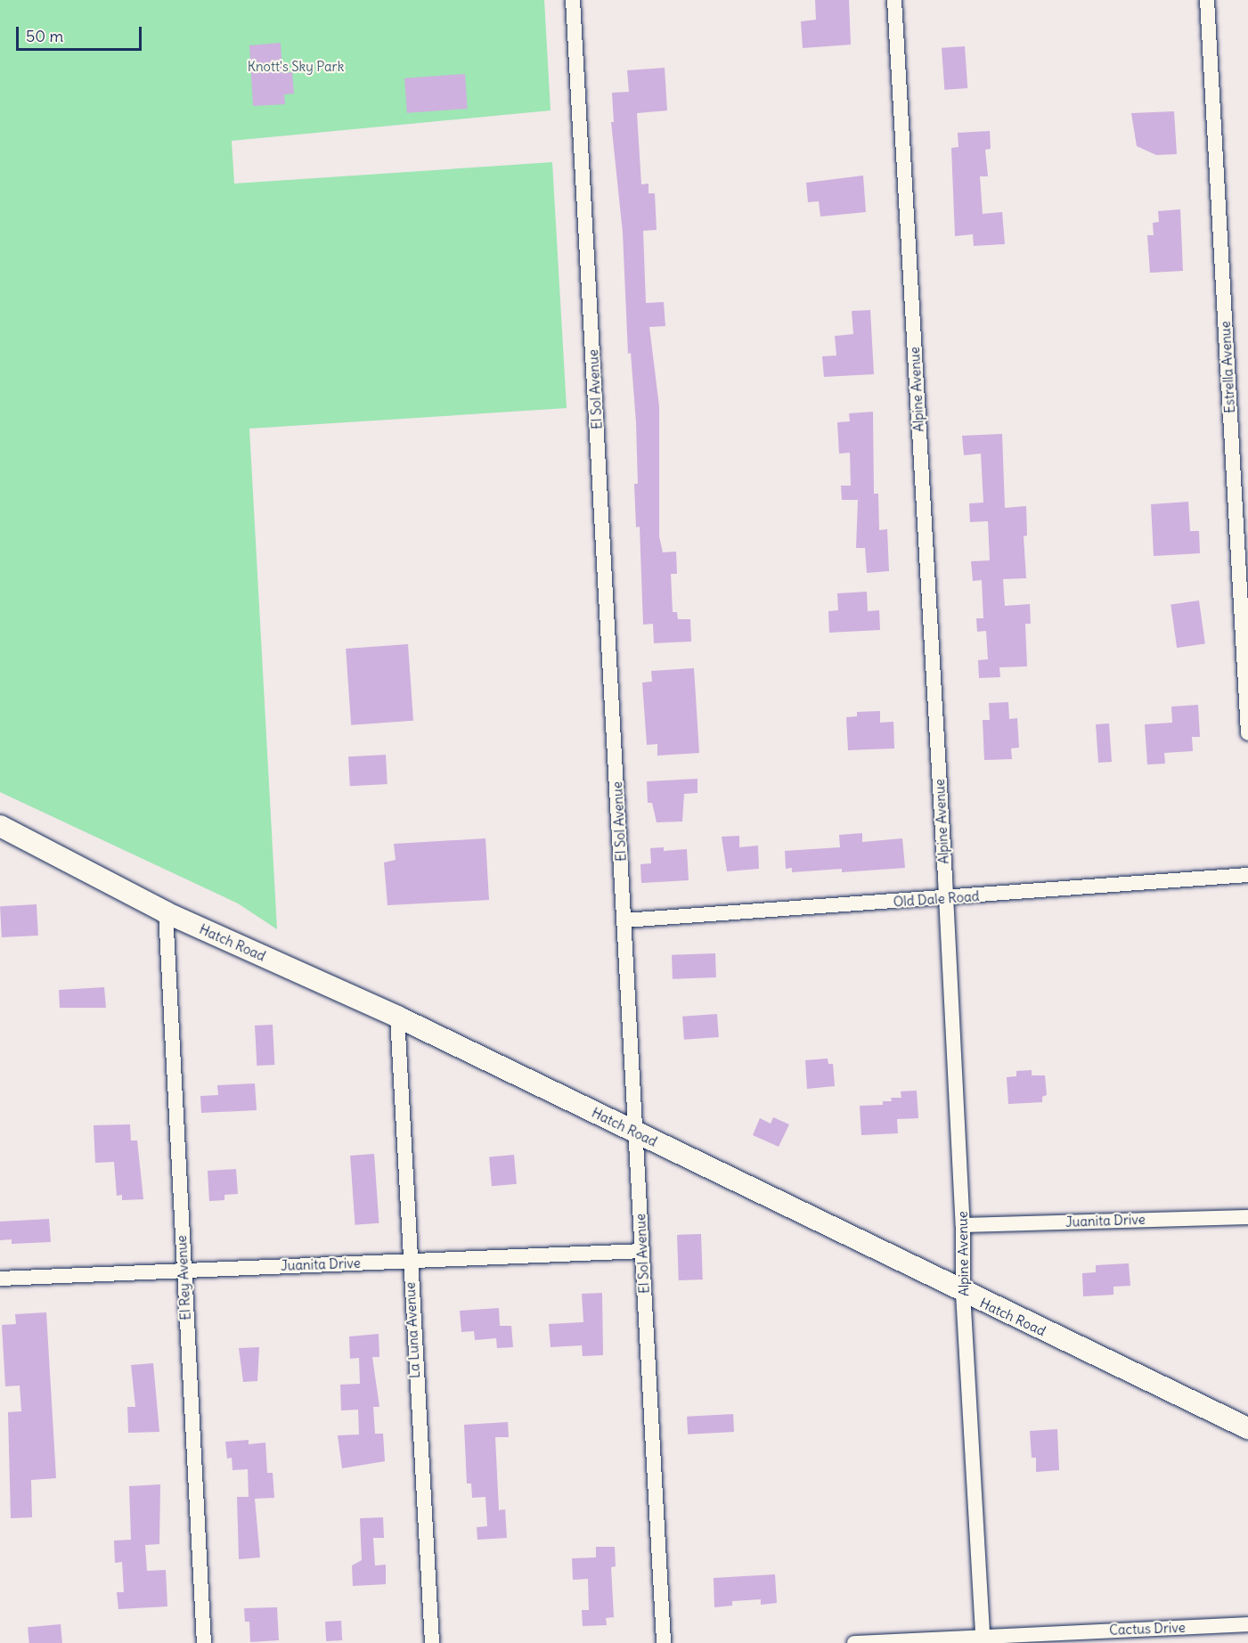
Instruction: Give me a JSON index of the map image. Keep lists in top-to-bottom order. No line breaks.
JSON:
{"streets":{"street":["Estrella Avenue","El Sol Avenue","Alpine Avenue","Old Dale Road","Hatch Road","Juanita Drive","El Rey Avenue","La Luna Avenue","Cactus Drive"]},"crossings":[["El Sol Avenue","Old Dale Road"],["El Sol Avenue","Hatch Road"],["El Sol Avenue","Juanita Drive"],["Alpine Avenue","Old Dale Road"],["Alpine Avenue","Hatch Road"],["Alpine Avenue","Juanita Drive"],["Alpine Avenue","Cactus Drive"],["Hatch Road","El Rey Avenue"],["Hatch Road","La Luna Avenue"],["Juanita Drive","El Rey Avenue"],["Juanita Drive","La Luna Avenue"]],"parks":["Knott's Sky Park"],"scale_bar":"50 m"}
